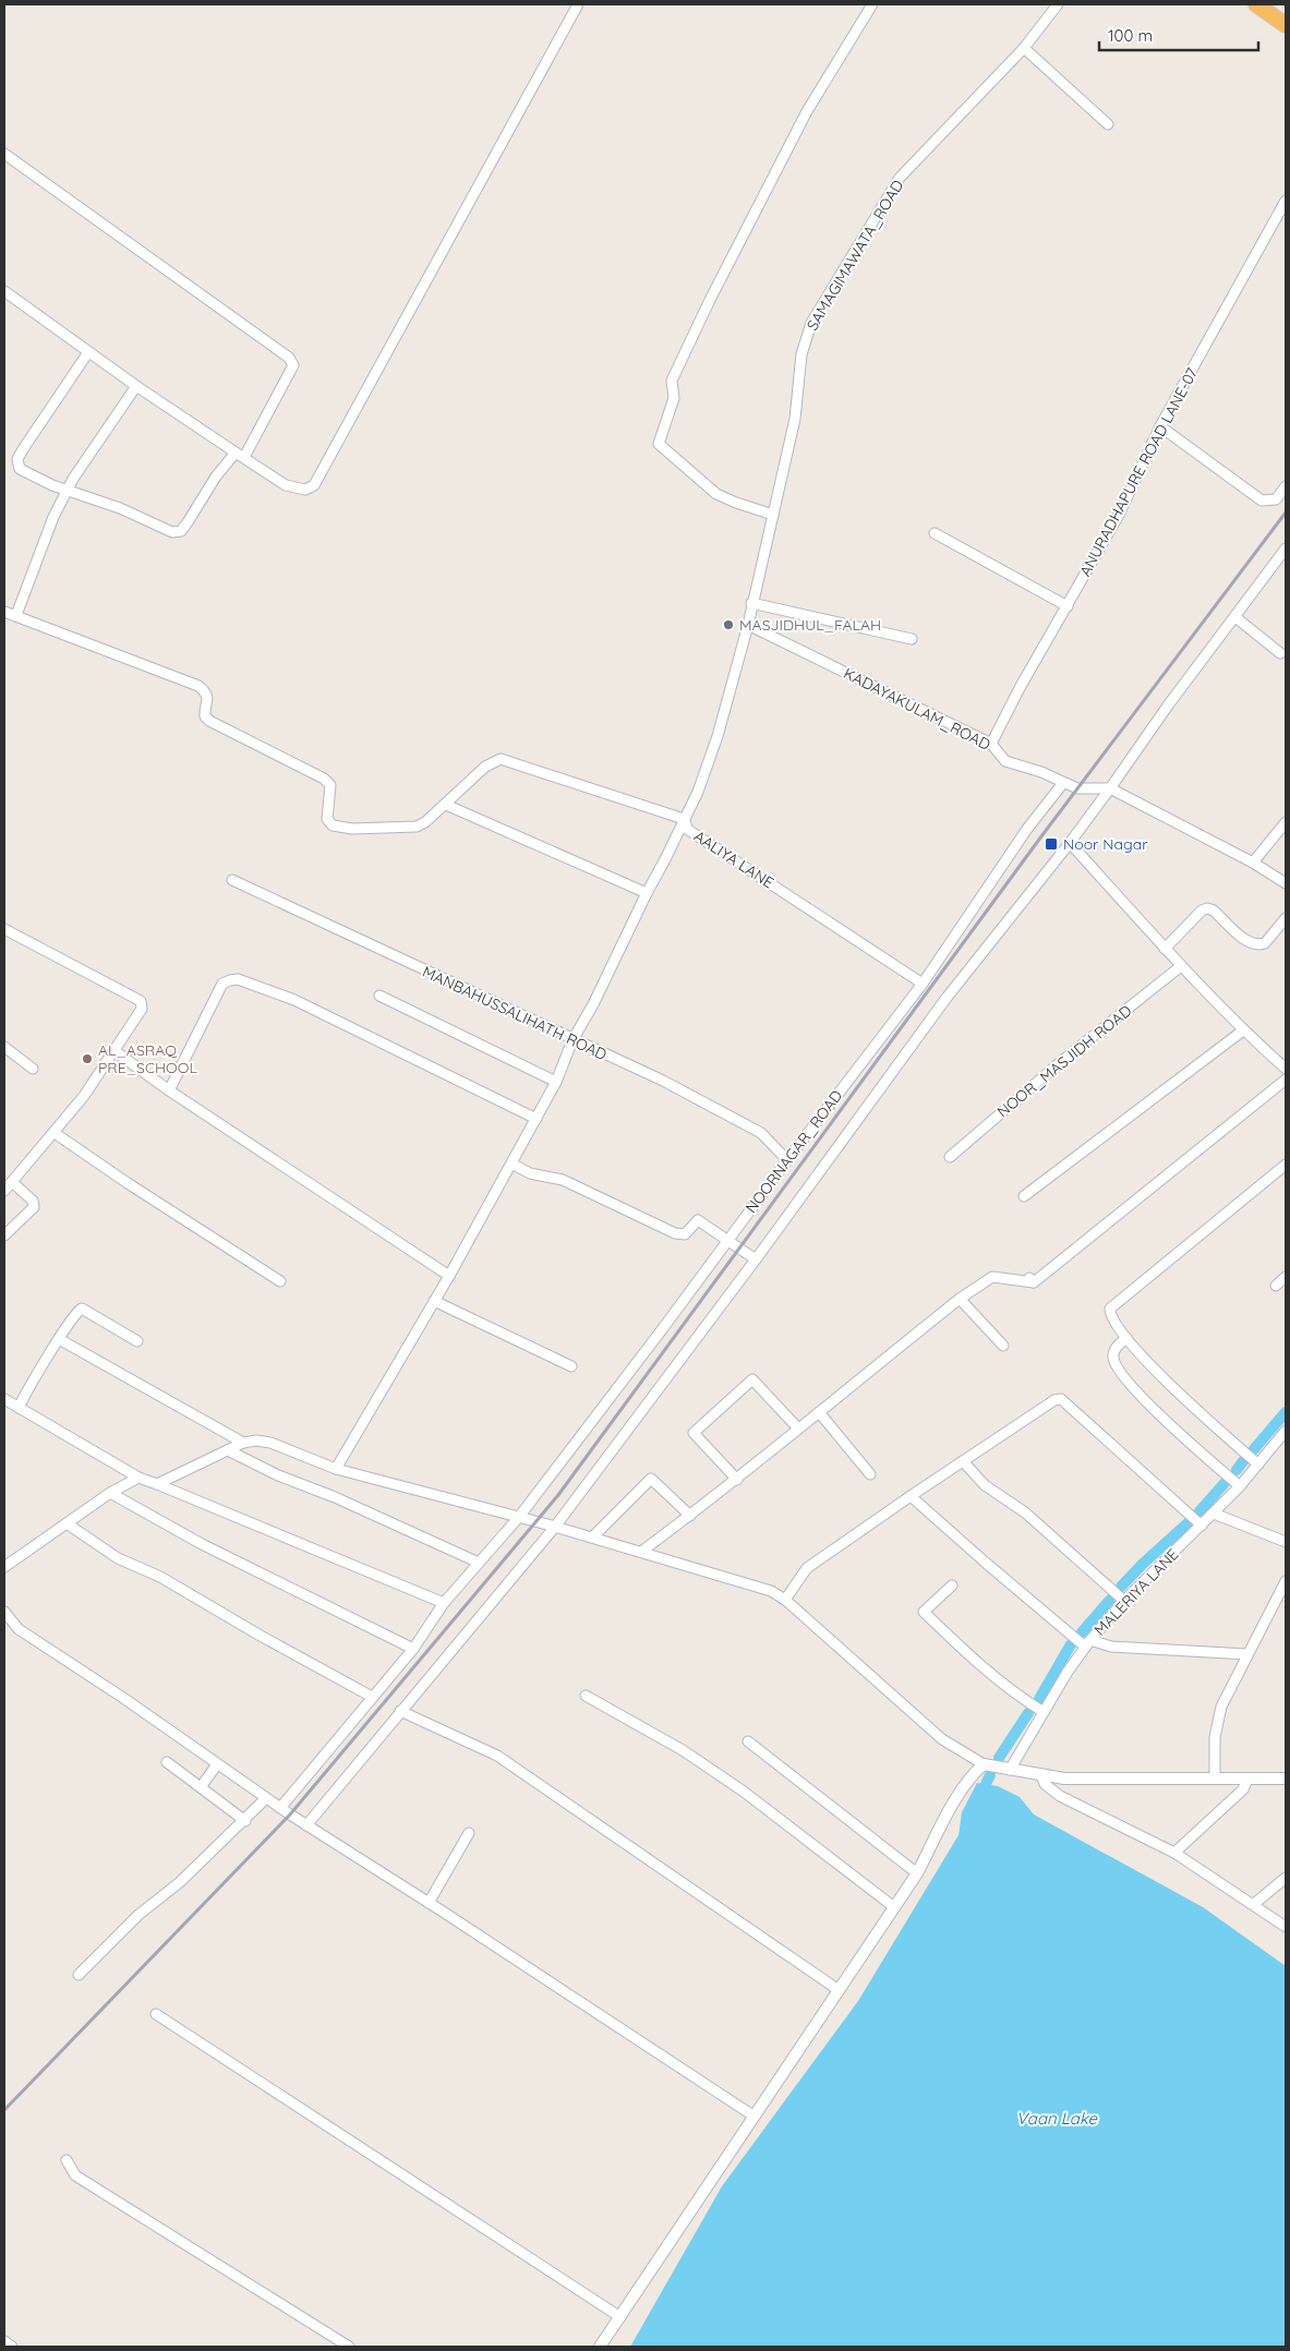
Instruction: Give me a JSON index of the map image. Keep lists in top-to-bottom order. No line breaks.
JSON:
{"streets":{"street":["SAMAGIMAWATA_ROAD","ANURADHAPURE ROAD LANE-07","KADAYAKULAM_ROAD","AALIYA LANE","MANBAHUSSALIHATH ROAD","NOOR_MASJIDH ROAD","NOORNAGAR_ROAD","MALERIYA LANE"]},"crossings":[["SAMAGIMAWATA_ROAD","KADAYAKULAM_ROAD"],["SAMAGIMAWATA_ROAD","AALIYA LANE"],["SAMAGIMAWATA_ROAD","MANBAHUSSALIHATH ROAD"],["ANURADHAPURE ROAD LANE-07","KADAYAKULAM_ROAD"],["KADAYAKULAM_ROAD","NOORNAGAR_ROAD"],["AALIYA LANE","NOORNAGAR_ROAD"],["MANBAHUSSALIHATH ROAD","NOORNAGAR_ROAD"]],"water":["Vaan Lake"],"places":{"other":["MASJIDHUL_FALAH","AL_ASRAQ PRE_SCHOOL"],"transit":["Noor Nagar"]},"scale_bar":"100 m"}
